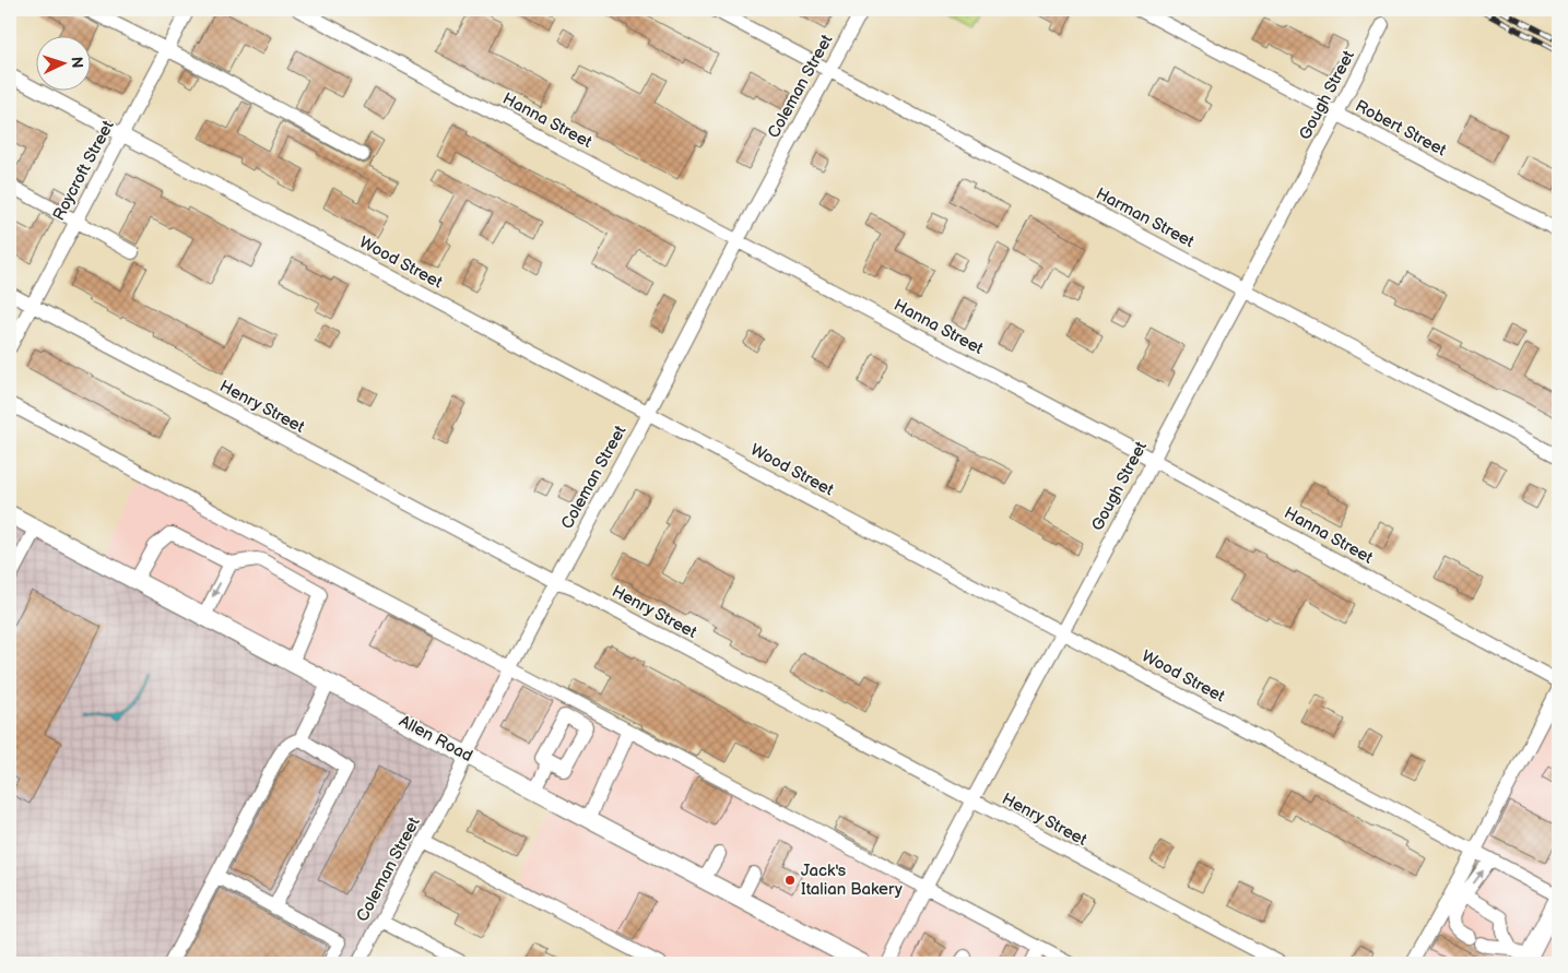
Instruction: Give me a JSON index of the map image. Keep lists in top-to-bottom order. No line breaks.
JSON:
{"streets":{"main road":["Allen Road"],"street":["Coleman Street","Gough Street","Hanna Street","Robert Street","Roycroft Street","Harman Street","Wood Street","Henry Street"]},"crossings":[["Coleman Street","Hanna Street"],["Coleman Street","Harman Street"],["Coleman Street","Wood Street"],["Coleman Street","Henry Street"],["Coleman Street","Allen Road"],["Gough Street","Hanna Street"],["Gough Street","Robert Street"],["Gough Street","Harman Street"],["Gough Street","Wood Street"],["Gough Street","Henry Street"],["Roycroft Street","Wood Street"],["Roycroft Street","Henry Street"]],"places":["Jack's Italian Bakery"],"north":"right"}
